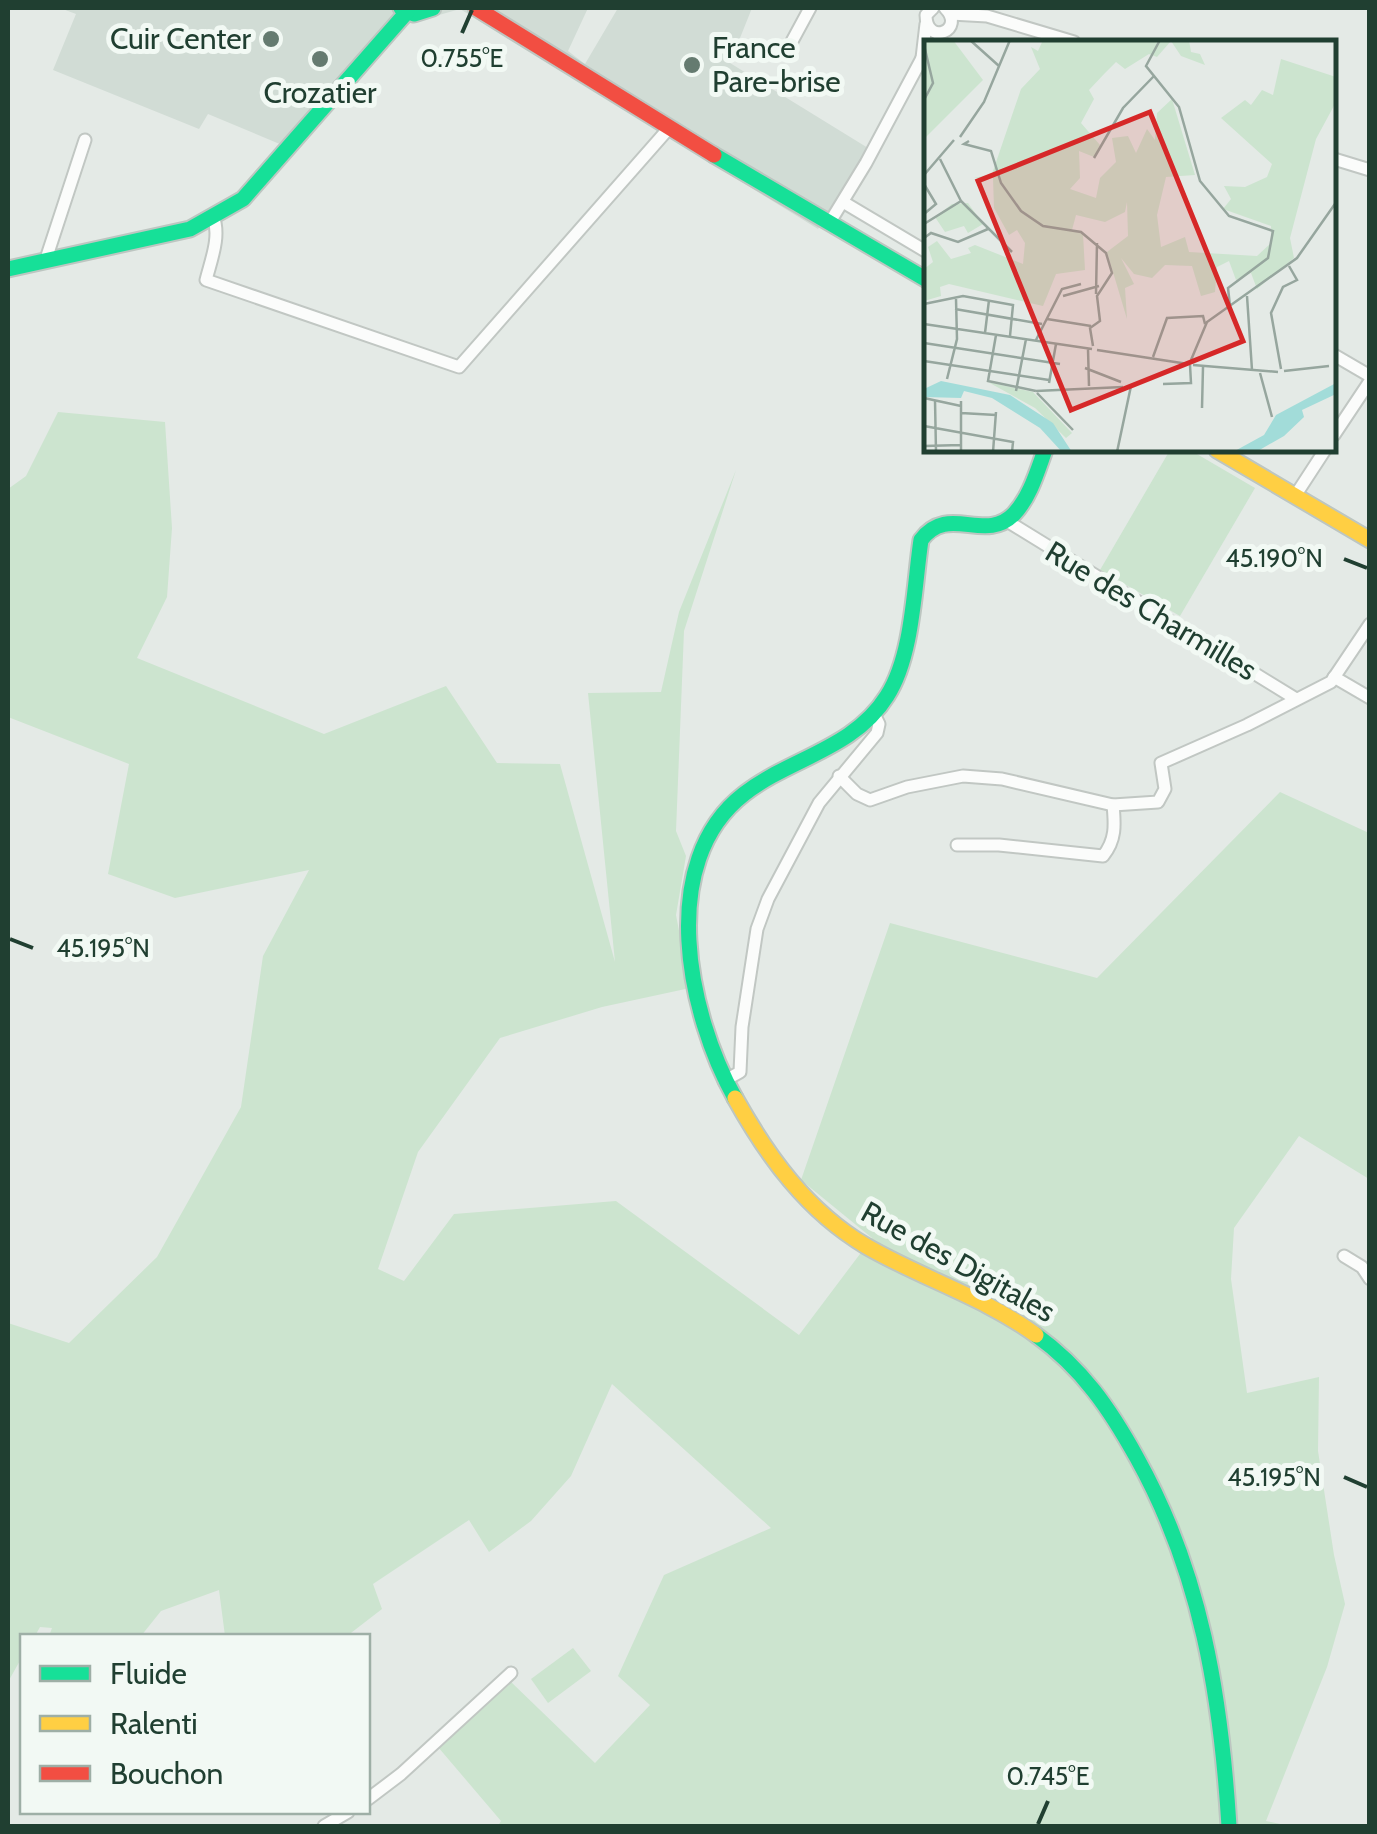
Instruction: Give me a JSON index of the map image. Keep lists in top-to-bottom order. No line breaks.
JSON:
{"streets":{"street":["Rue des Charmilles","Rue des Digitales"]},"crossings":[["Rue des Charmilles","Rue des Digitales"]],"places":["Cuir Center","Crozatier","France Pare-brise"],"legend":["Fluide","Ralenti","Bouchon"],"coordinates":["0.755°E","45.190°N","45.195°N","0.745°E"]}
